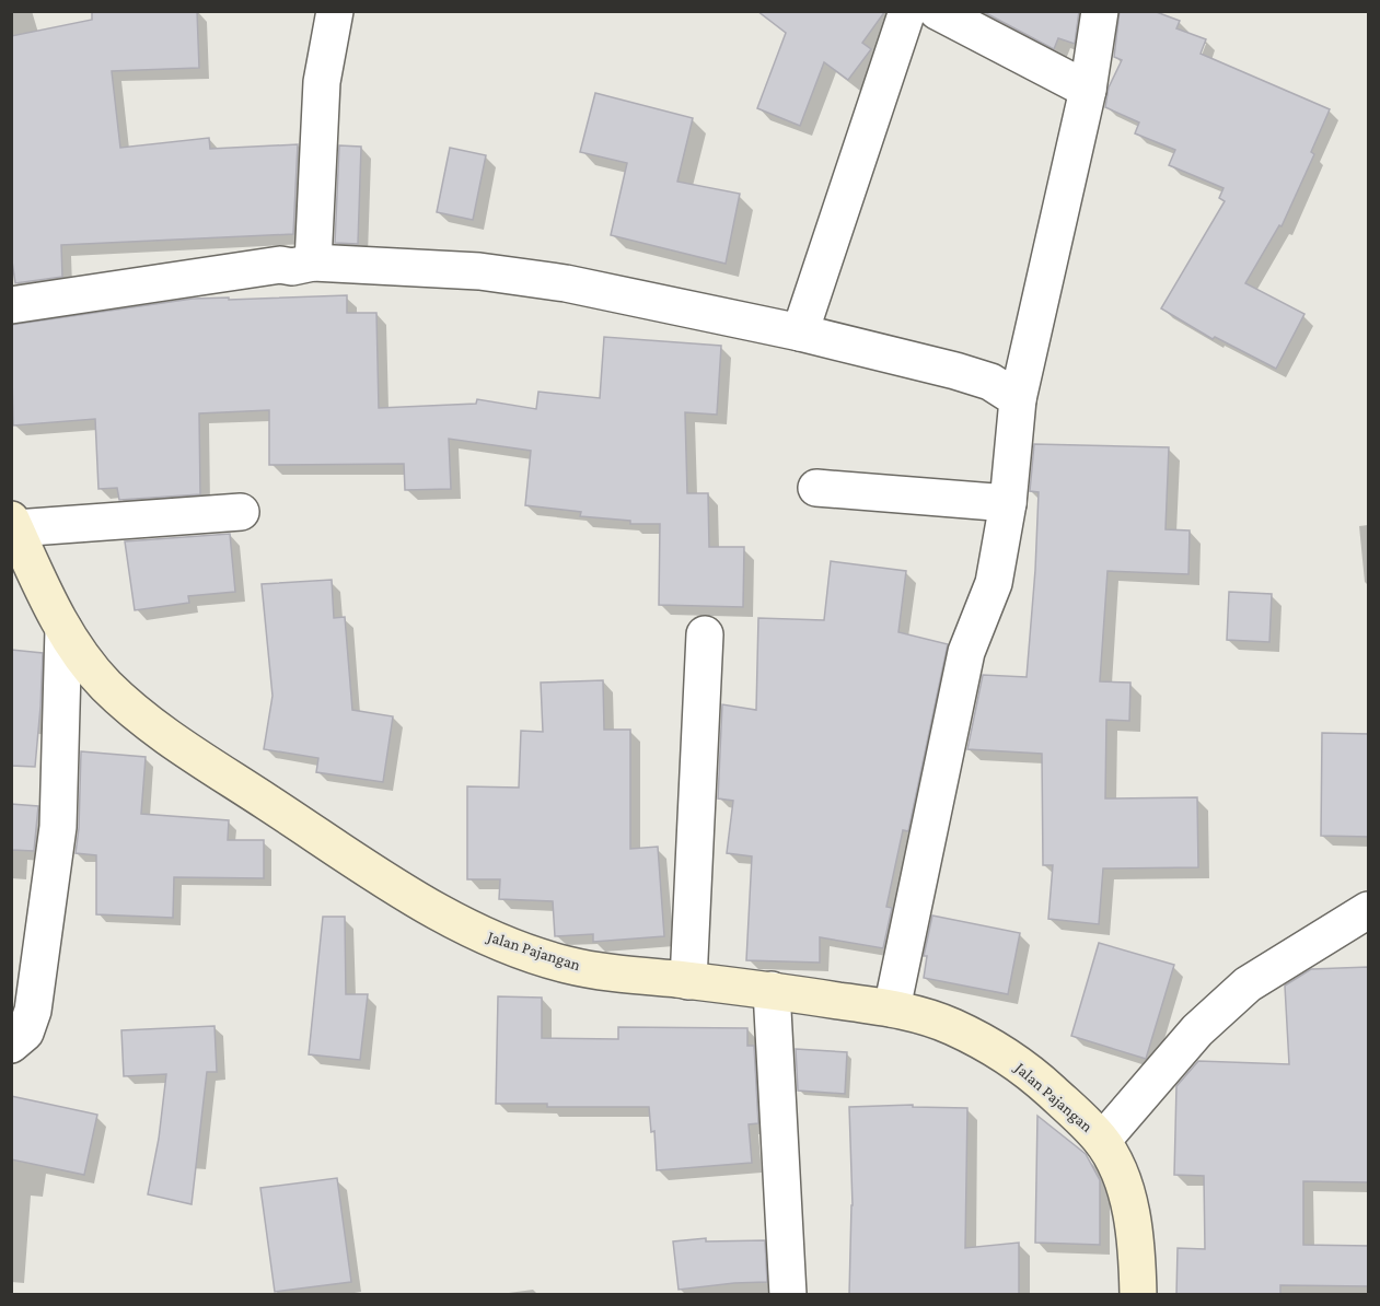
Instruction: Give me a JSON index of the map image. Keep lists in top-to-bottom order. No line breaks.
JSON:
{"streets":{"main road":["Jalan Pajangan"]}}
